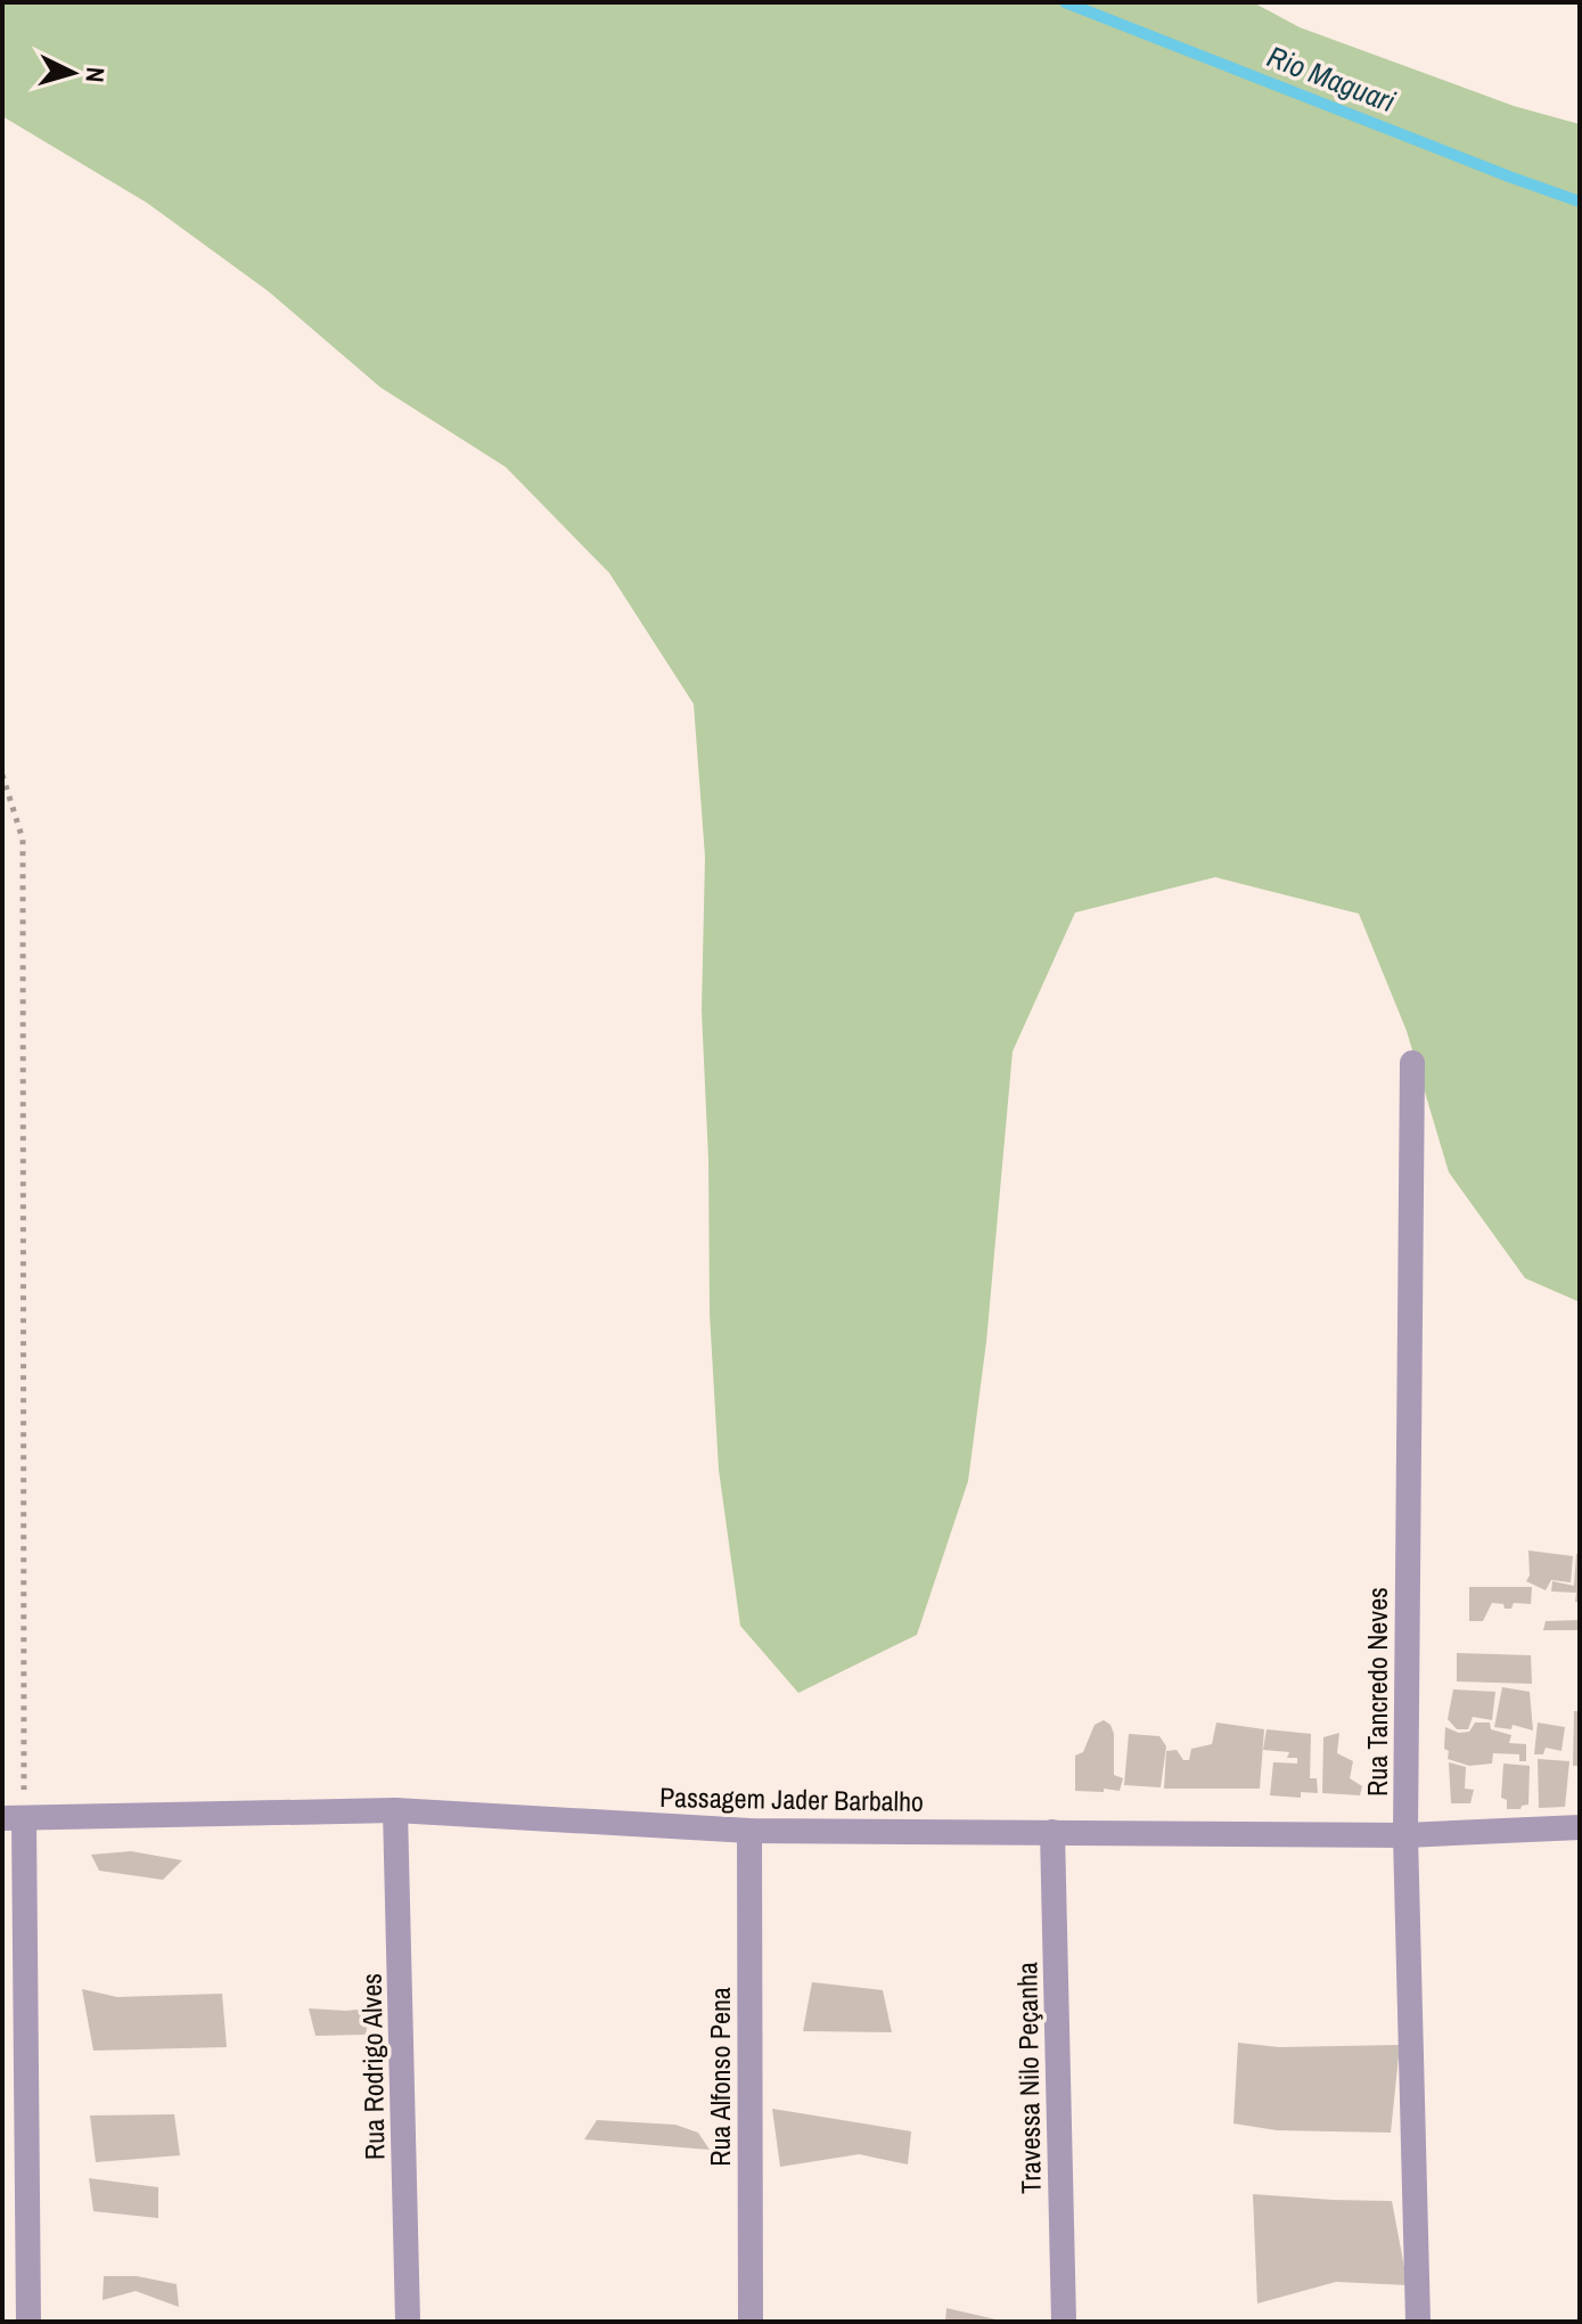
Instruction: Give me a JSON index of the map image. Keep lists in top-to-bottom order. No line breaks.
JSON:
{"streets":{"street":["Rua Tancredo Neves","Passagem Jader Barbalho","Rua Rodrigo Alves","Rua Alfonso Pena","Travessa Nilo Peçanha"]},"crossings":[["Rua Tancredo Neves","Passagem Jader Barbalho"],["Passagem Jader Barbalho","Rua Rodrigo Alves"],["Passagem Jader Barbalho","Rua Alfonso Pena"],["Passagem Jader Barbalho","Travessa Nilo Peçanha"]],"water":["Rio Maguari"],"north":"right"}
